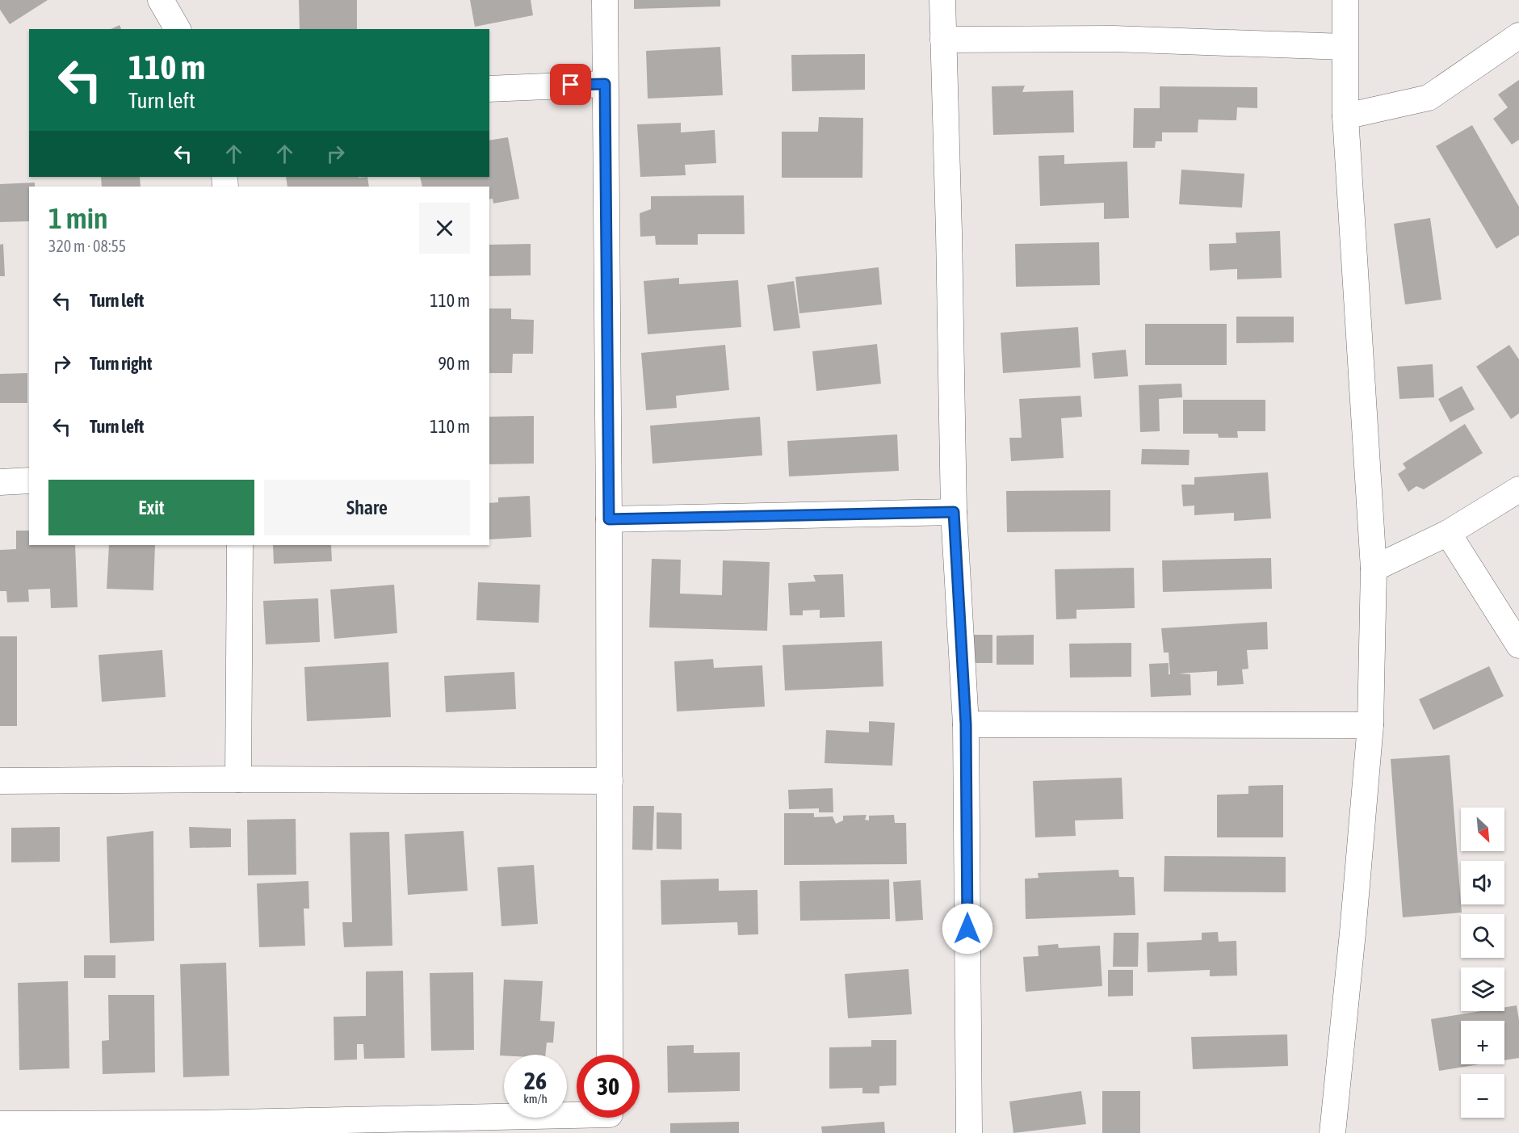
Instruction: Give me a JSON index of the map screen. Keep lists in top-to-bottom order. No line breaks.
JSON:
{"north":"bottom right","page":{"turn":["110 m","Turn left"],"heading":["1 min","320 m · 08:55"],"list":[{"name":"Turn left","value":"110 m"},{"name":"Turn right","value":"90 m"},{"name":"Turn left","value":"110 m"}],"buttons":["Exit","Share"],"map_buttons":["+","−"],"speed":"26 km/h","limit":"30"}}
